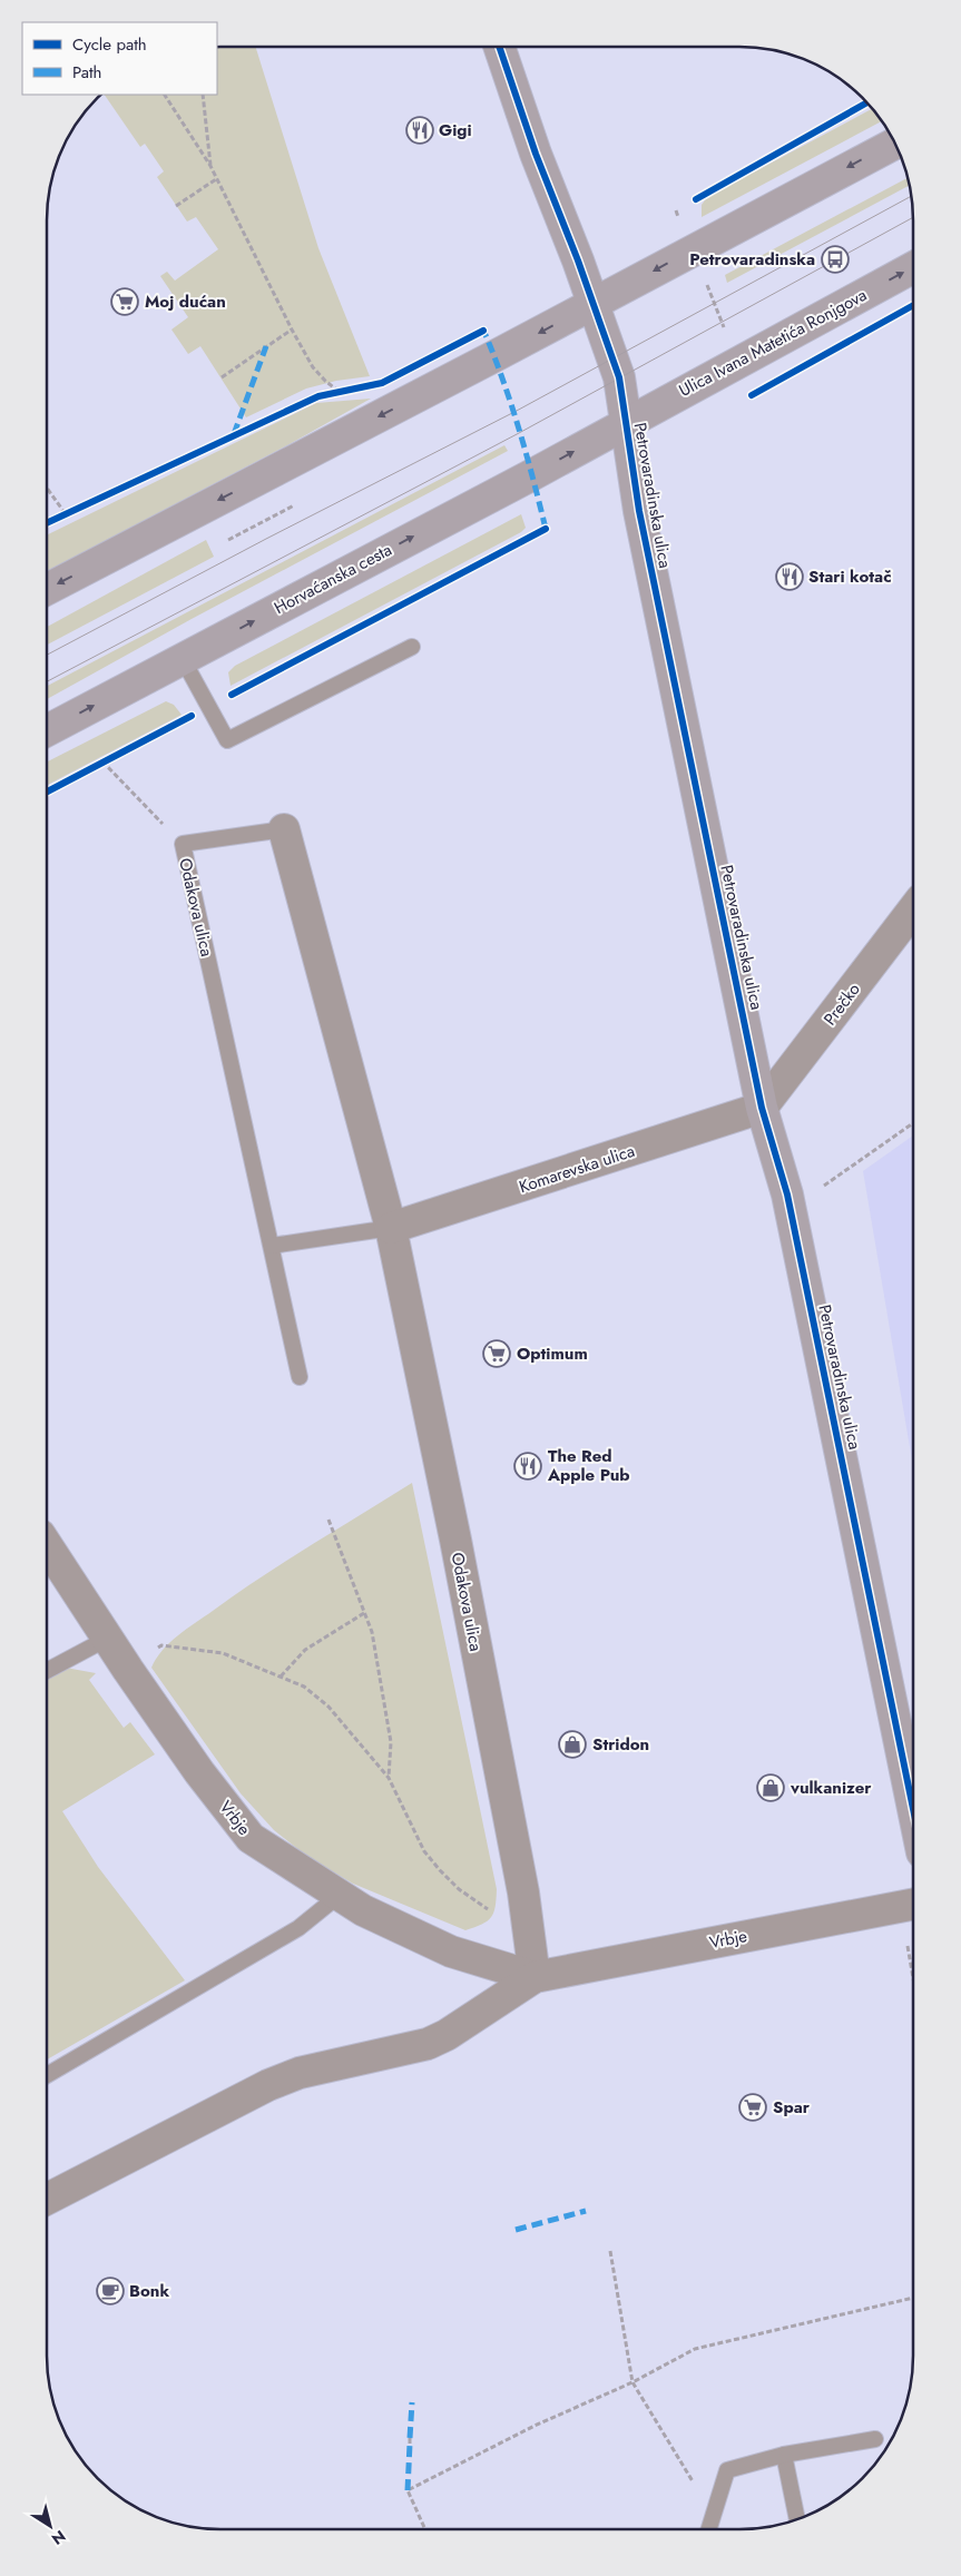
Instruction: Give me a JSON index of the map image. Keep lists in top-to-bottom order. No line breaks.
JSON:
{"streets":{"street":["Ulica Ivana Matetića Ronjgova","Petrovaradinska ulica","Horvaćanska cesta","Odakova ulica","Prečko","Komarevska ulica","Vrbje"]},"crossings":[["Ulica Ivana Matetića Ronjgova","Petrovaradinska ulica"],["Ulica Ivana Matetića Ronjgova","Horvaćanska cesta"],["Petrovaradinska ulica","Horvaćanska cesta"],["Petrovaradinska ulica","Prečko"],["Petrovaradinska ulica","Komarevska ulica"],["Odakova ulica","Komarevska ulica"],["Odakova ulica","Vrbje"],["Prečko","Komarevska ulica"]],"places":{"restaurant":["Gigi","Stari kotač","The Red Apple Pub"],"bus stop":["Petrovaradinska"],"supermarket":["Moj dućan","Optimum","Spar"],"shop":["Stridon","vulkanizer"],"cafe":["Bonk"]},"legend":["Cycle path","Path"],"north":"bottom right"}
